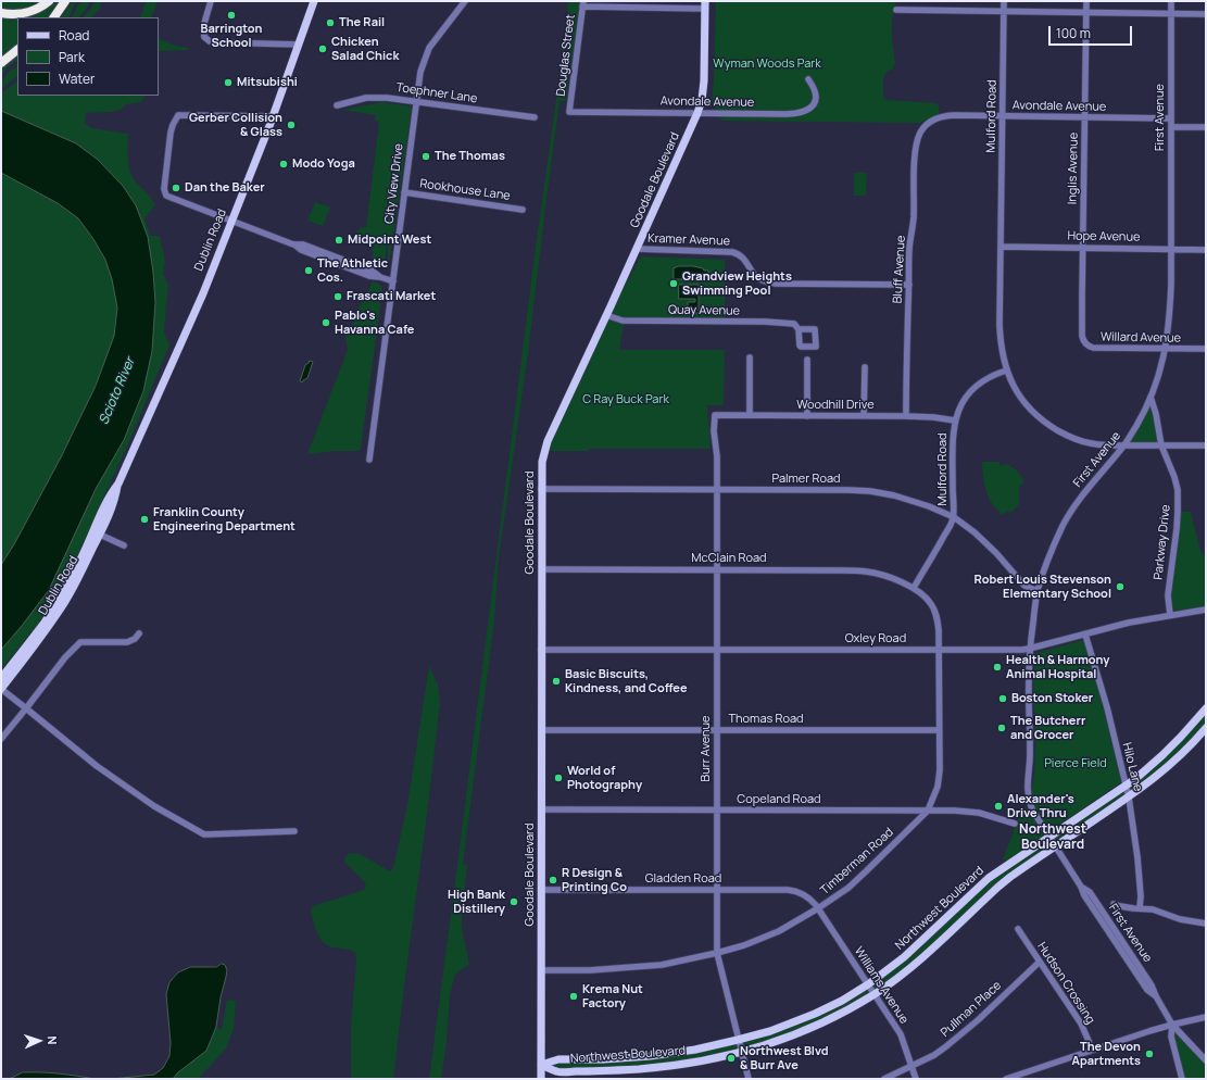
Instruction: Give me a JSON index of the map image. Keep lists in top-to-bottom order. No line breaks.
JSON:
{"streets":{"main road":["Goodale Boulevard","Dublin Road","Northwest Boulevard"],"street":["Douglas Street","Toephner Lane","Avondale Avenue","Mulford Road","First Avenue","Inglis Avenue","City View Drive","Rookhouse Lane","Hope Avenue","Kramer Avenue","Bluff Avenue","Quay Avenue","Willard Avenue","Woodhill Drive","Palmer Road","Parkway Drive","McClain Road","Oxley Road","Thomas Road","Burr Avenue","Hilo Lane","Copeland Road","Timberman Road","Gladden Road","Hudson Crossing","Williams Avenue","Pullman Place"]},"crossings":[["Douglas Street","Avondale Avenue"],["Toephner Lane","City View Drive"],["Avondale Avenue","Mulford Road"],["Avondale Avenue","First Avenue"],["Avondale Avenue","Inglis Avenue"],["Avondale Avenue","Goodale Boulevard"],["Avondale Avenue","Bluff Avenue"],["Mulford Road","Hope Avenue"],["Mulford Road","Woodhill Drive"],["Mulford Road","Palmer Road"],["Mulford Road","McClain Road"],["First Avenue","Hope Avenue"],["First Avenue","Willard Avenue"],["First Avenue","Palmer Road"],["First Avenue","Parkway Drive"],["First Avenue","Oxley Road"],["First Avenue","Northwest Boulevard"],["Inglis Avenue","Hope Avenue"],["Inglis Avenue","Willard Avenue"],["Goodale Boulevard","Kramer Avenue"],["Goodale Boulevard","Quay Avenue"],["Goodale Boulevard","Palmer Road"],["Goodale Boulevard","McClain Road"],["Goodale Boulevard","Oxley Road"],["Goodale Boulevard","Thomas Road"],["Goodale Boulevard","Copeland Road"],["Goodale Boulevard","Timberman Road"],["Goodale Boulevard","Gladden Road"],["Goodale Boulevard","Northwest Boulevard"],["City View Drive","Rookhouse Lane"],["Kramer Avenue","Bluff Avenue"],["Bluff Avenue","Woodhill Drive"],["Woodhill Drive","Burr Avenue"],["Palmer Road","Burr Avenue"],["Parkway Drive","Oxley Road"],["McClain Road","Burr Avenue"],["Oxley Road","Burr Avenue"],["Oxley Road","Hilo Lane"],["Thomas Road","Burr Avenue"],["Burr Avenue","Copeland Road"],["Burr Avenue","Timberman Road"],["Burr Avenue","Gladden Road"],["Burr Avenue","Northwest Boulevard"],["Hilo Lane","Northwest Boulevard"],["Copeland Road","Timberman Road"],["Timberman Road","Gladden Road"],["Timberman Road","Williams Avenue"],["Gladden Road","Williams Avenue"],["Northwest Boulevard","Williams Avenue"],["Hudson Crossing","Pullman Place"],["Williams Avenue","Pullman Place"]],"districts":["Northwest Boulevard"],"water":["Scioto River"],"parks":["Wyman Woods Park","C Ray Buck Park","Pierce Field"],"places":["Barrington School","The Rail","Chicken Salad Chick","Mitsubishi","Gerber Collision & Glass","The Thomas","Modo Yoga","Dan the Baker","Midpoint West","The Athletic Cos.","Grandview Heights Swimming Pool","Frascati Market","Pablo's Havanna Cafe","Franklin County Engineering Department","Robert Louis Stevenson Elementary School","Health & Harmony Animal Hospital","Basic Biscuits, Kindness, and Coffee","Boston Stoker","The Butcherr and Grocer","World of Photography","Alexander's Drive Thru","R Design & Printing Co","High Bank Distillery","Krema Nut Factory","The Devon Apartments","Northwest Blvd & Burr Ave"],"legend":["Road","Park","Water"],"scale_bar":"100 m","north":"right"}
